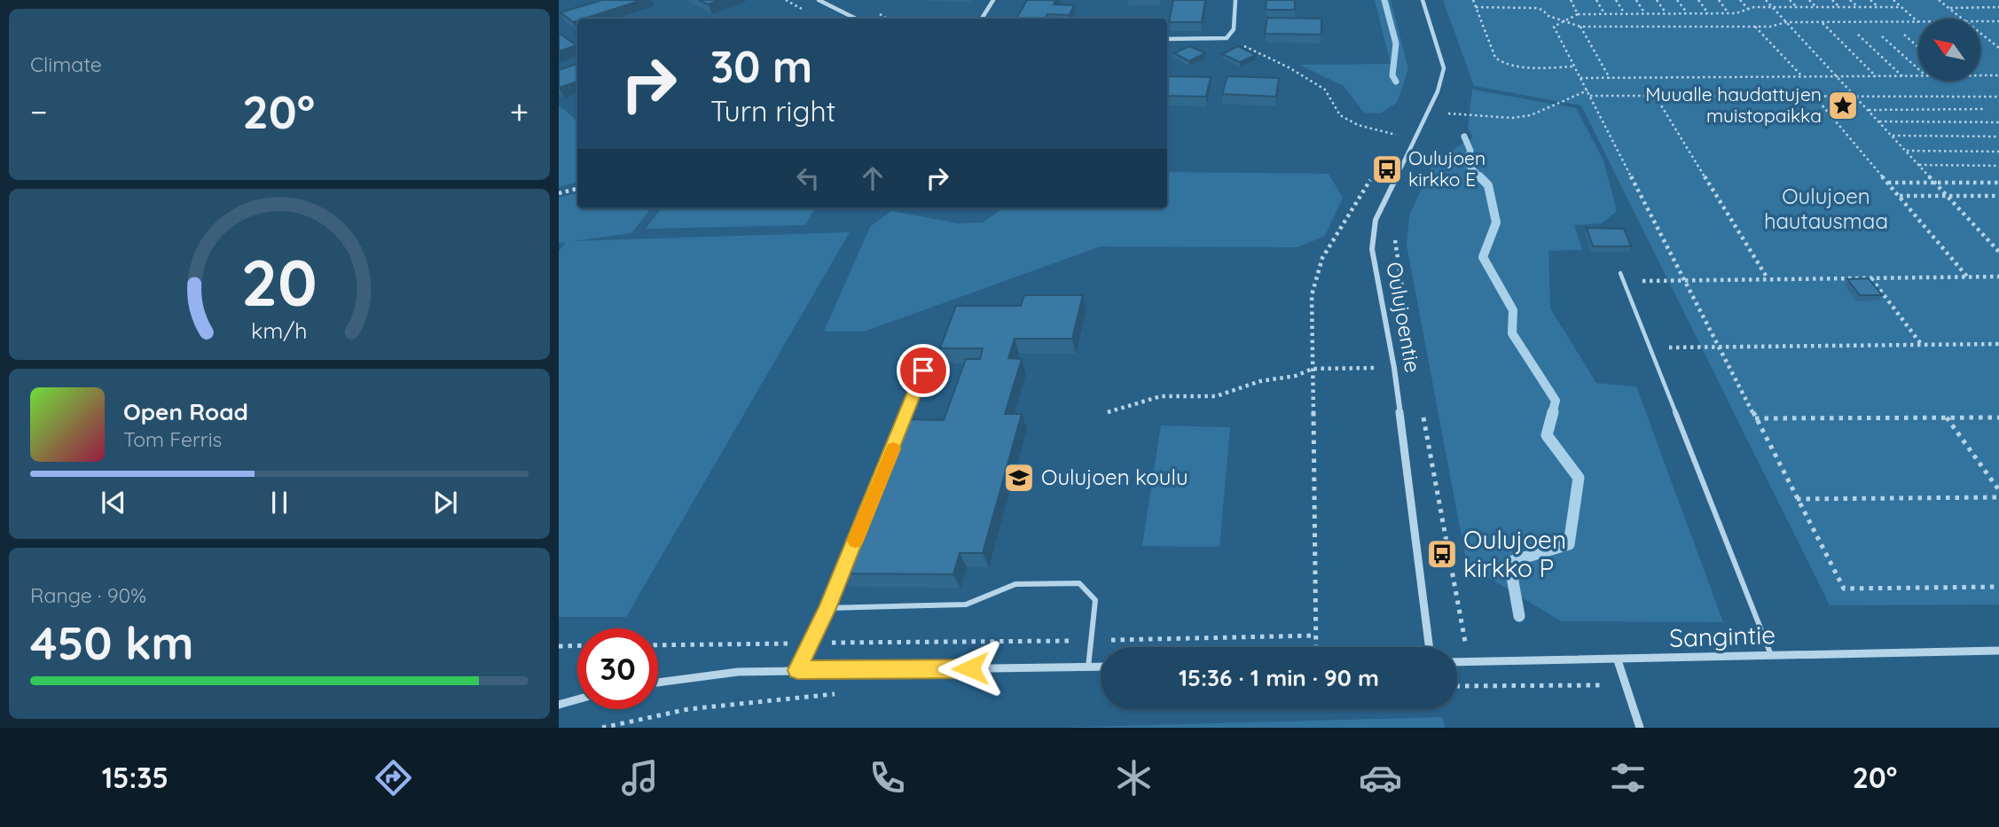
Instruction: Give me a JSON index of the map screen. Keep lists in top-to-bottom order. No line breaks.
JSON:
{"streets":{"street":["Oulujoentie","Sangintie"]},"parks":["Oulujoen hautausmaa"],"places":{"place":["Muualle haudattujen muistopaikka"],"bus stop":["Oulujoen kirkko E","Oulujoen kirkko P"],"school or university":["Oulujoen koulu"]},"north":"top left","page":{"tile":["Climate",["Range · 90%","450 km"]],"turn":["30 m","Turn right"],"heat":["−","20°","+"],"song":["Open Road","Tom Ferris"],"limit":"30","trip":"15:36 · 1 min · 90 m","tabs":["15:35","20°"],"gauge":["20","km/h"]}}
